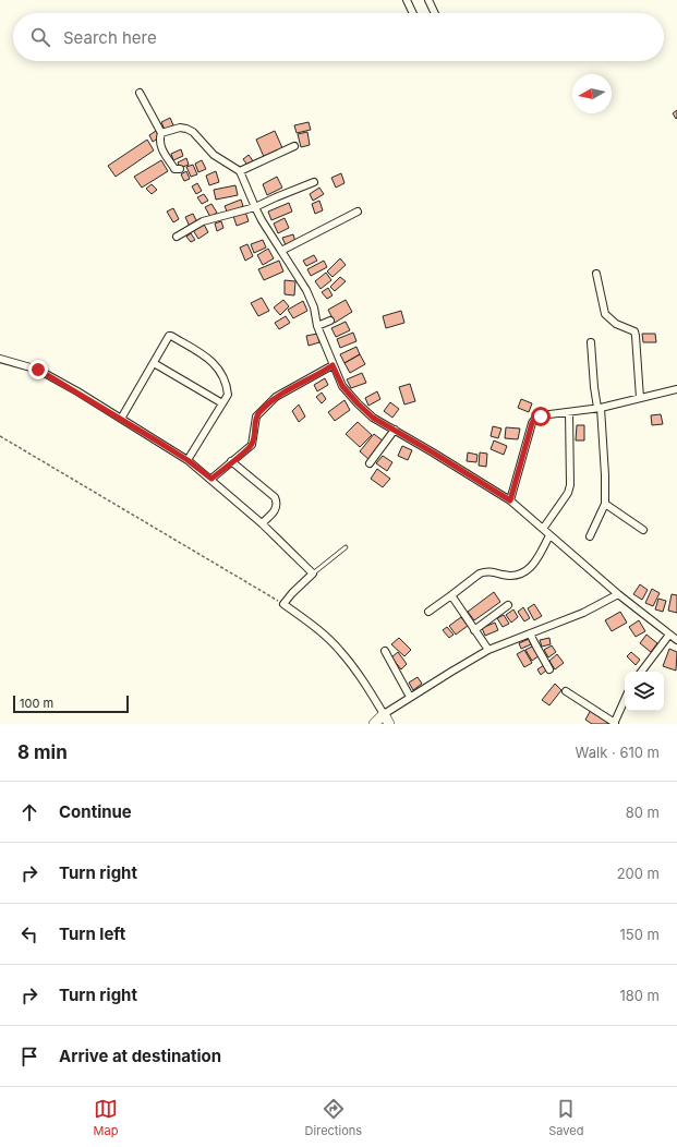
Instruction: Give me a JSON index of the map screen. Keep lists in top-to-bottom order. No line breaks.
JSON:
{"scale_bar":"100 m","north":"left","page":{"search":"Search here","scale":"100 m","heading":["8 min","Walk · 610 m"],"list":[["Continue","80 m"],["Turn right","200 m"],["Turn left","150 m"],["Turn right","180 m"],"Arrive at destination"],"nav":["Map","Directions","Saved"]}}
